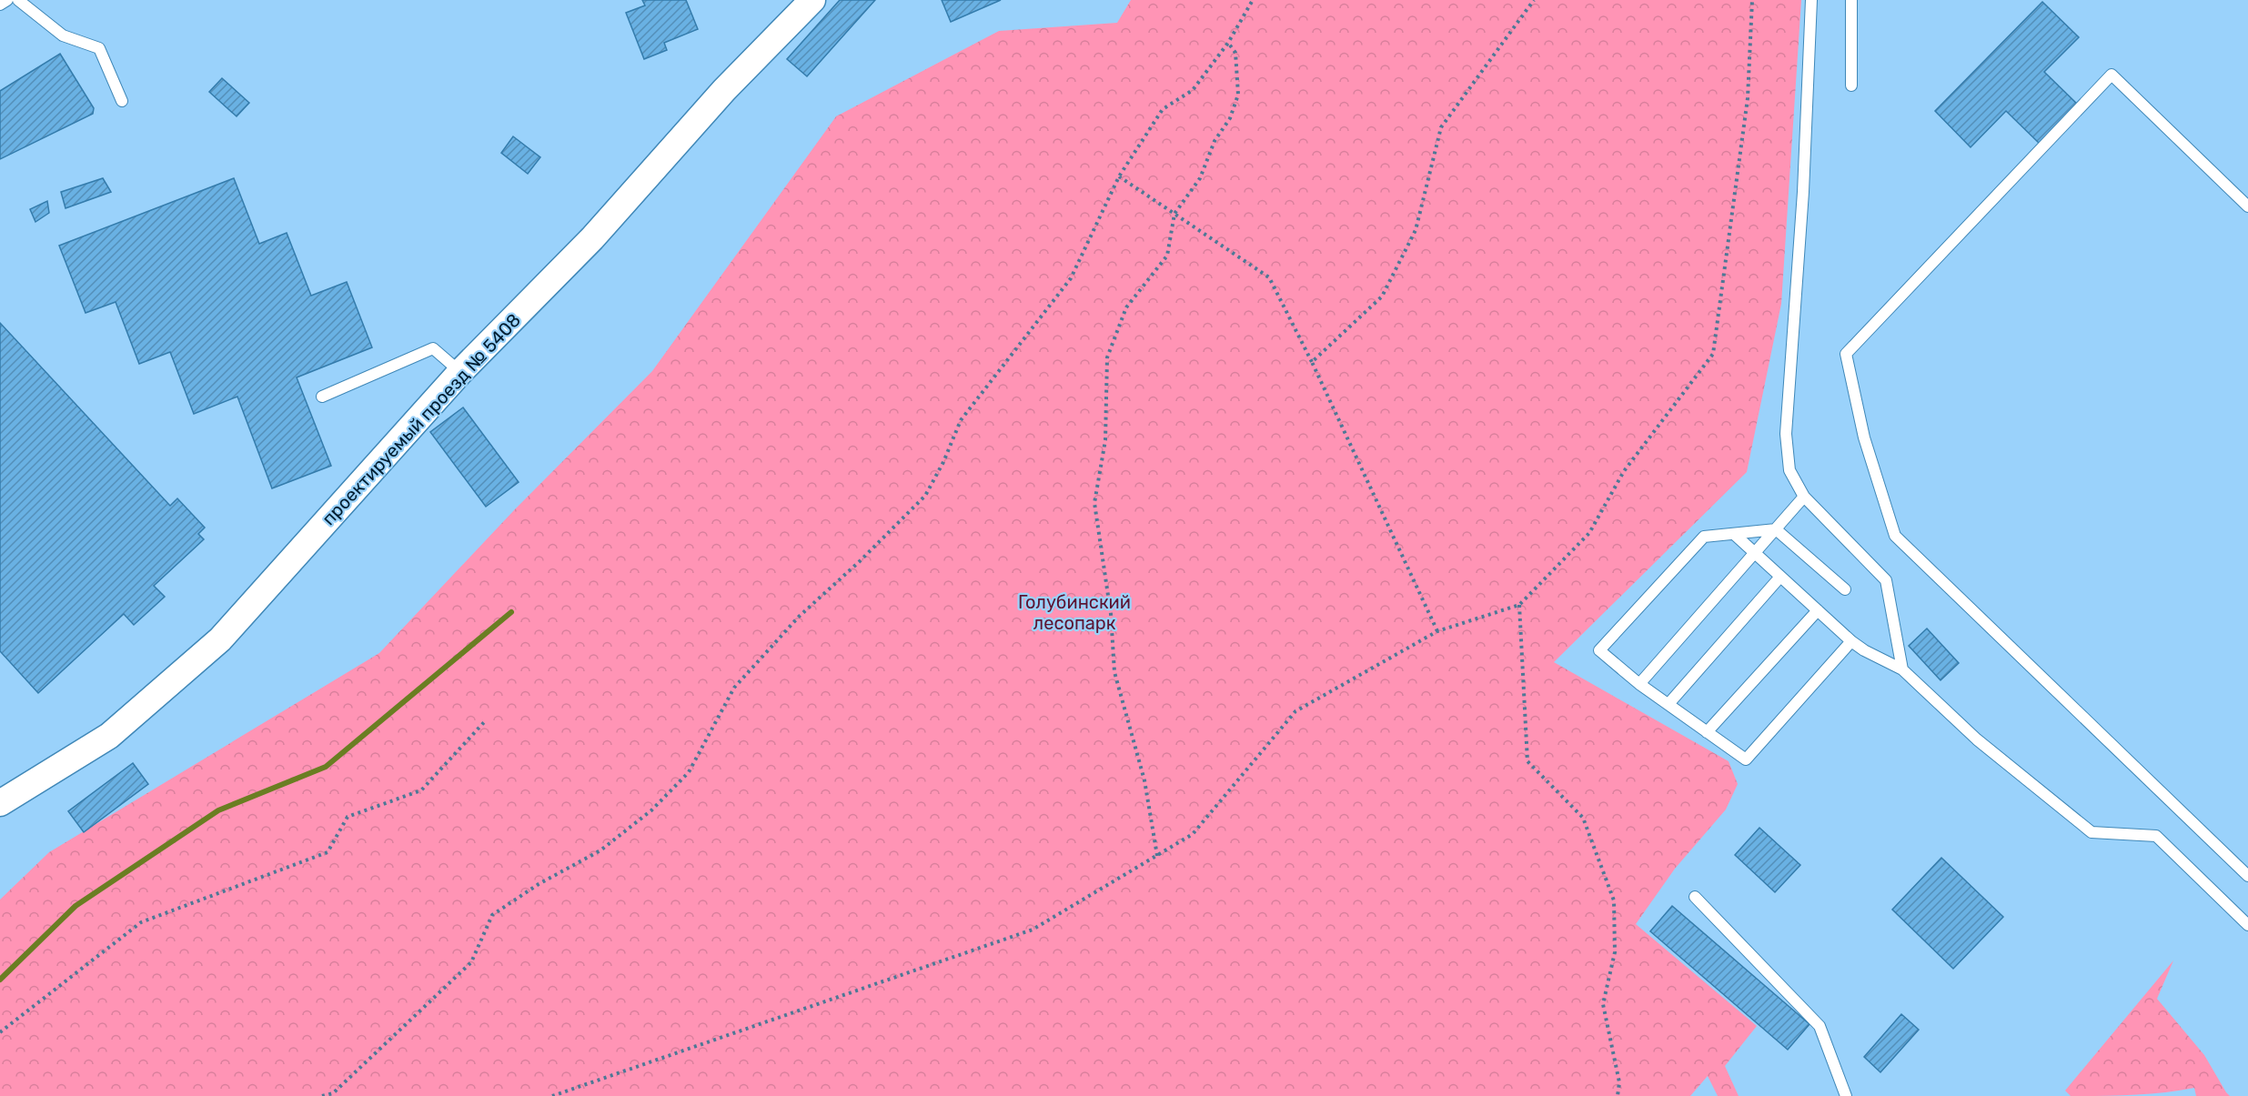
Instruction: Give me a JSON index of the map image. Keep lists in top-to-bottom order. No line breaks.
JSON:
{"streets":{"street":["проектируемый проезд № 5408"]},"parks":["Голубинский лесопарк"]}
